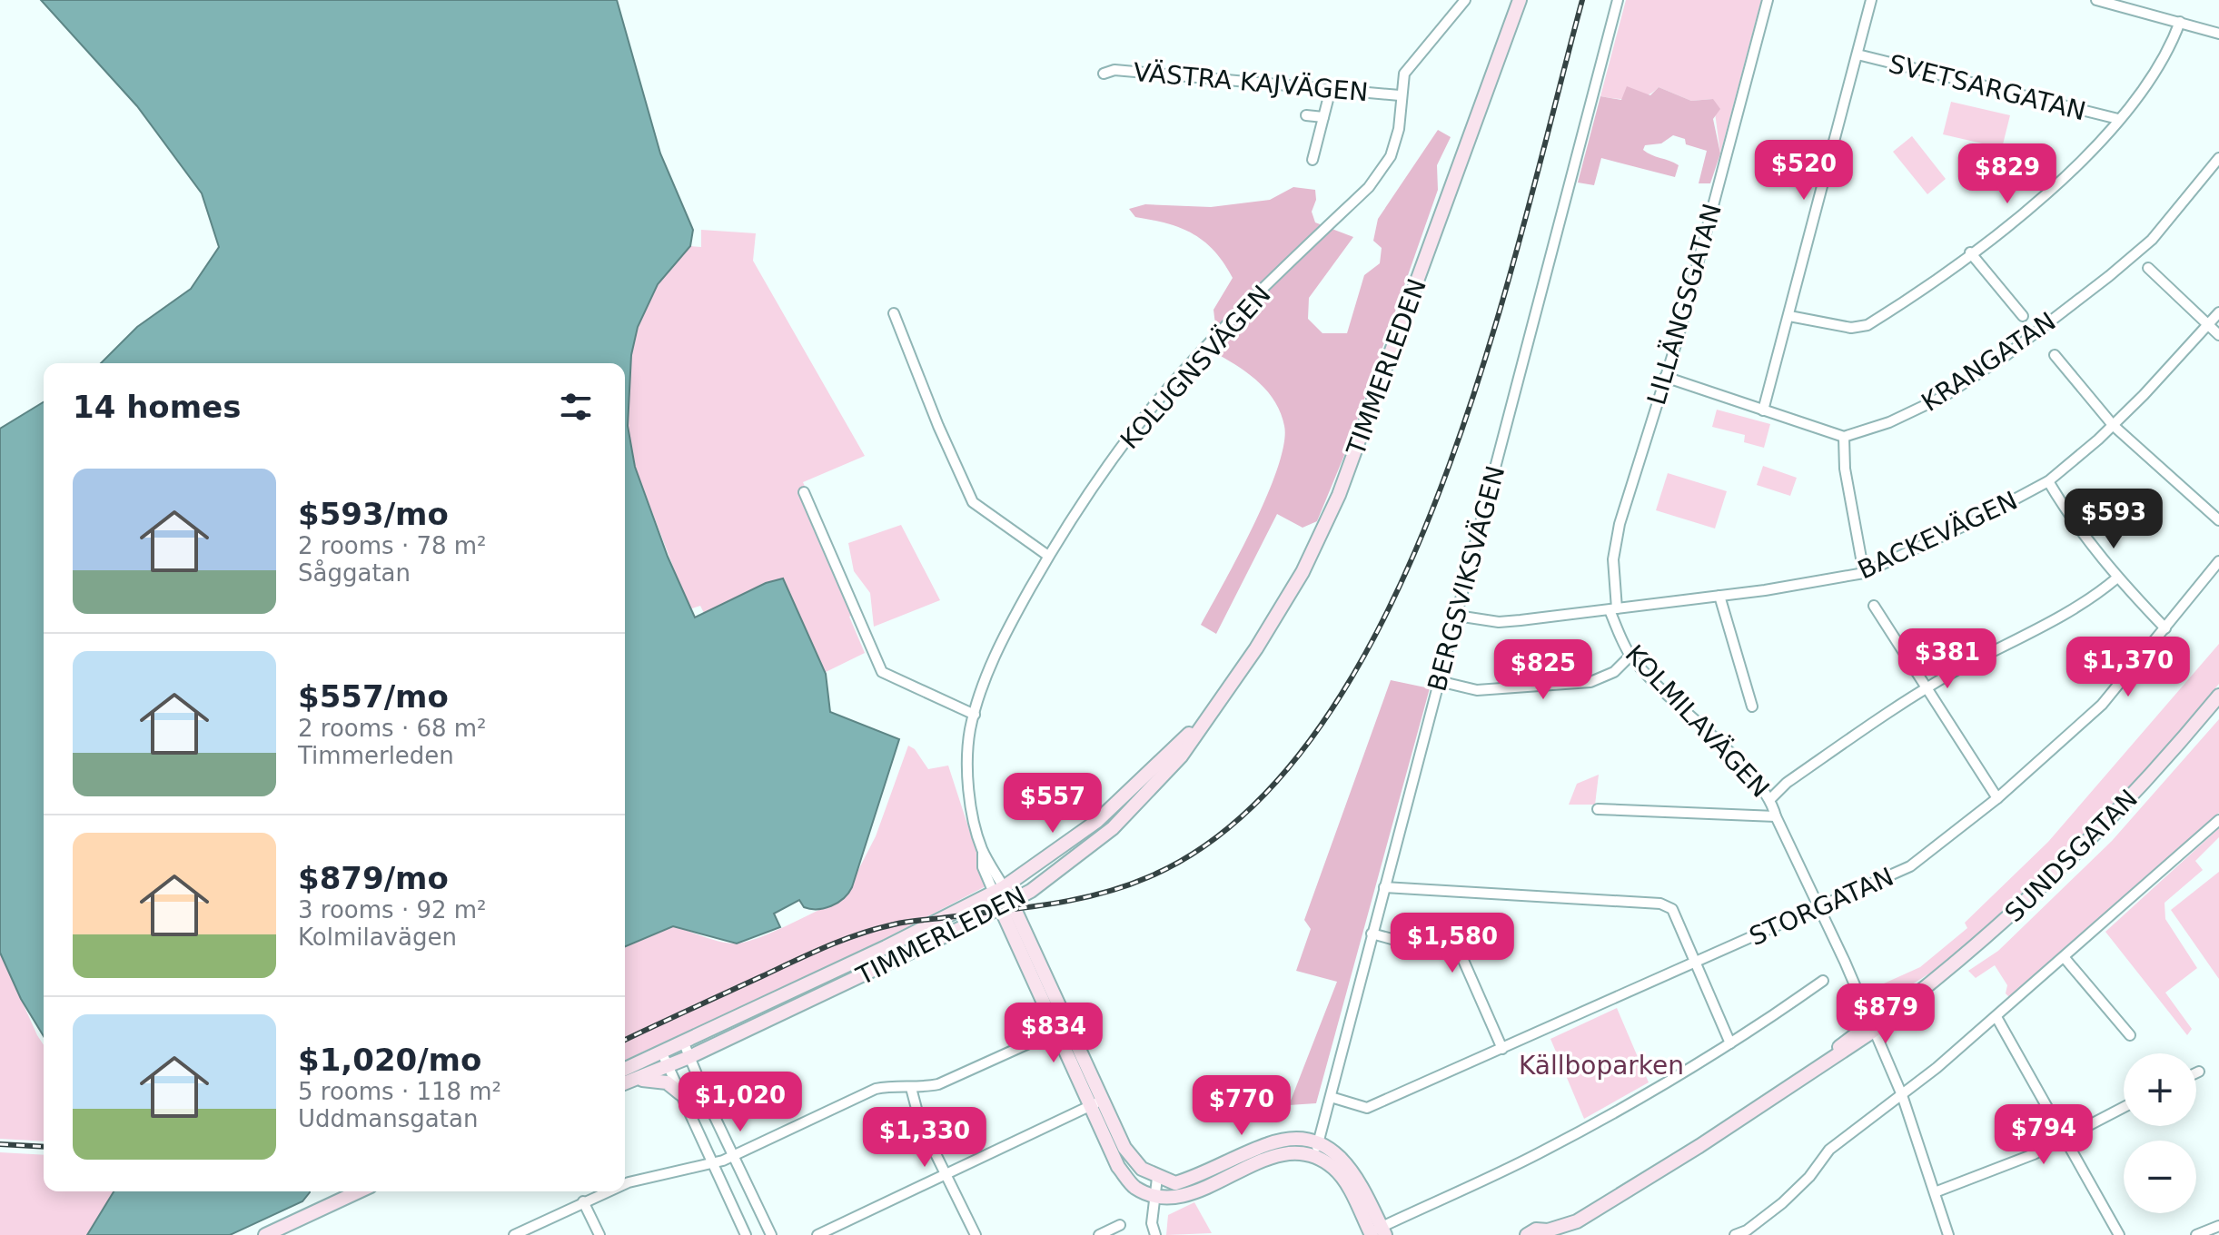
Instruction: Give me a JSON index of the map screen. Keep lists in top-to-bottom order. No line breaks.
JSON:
{"streets":{"main road":["TIMMERLEDEN","SUNDSGATAN"],"street":["VÄSTRA KAJVÄGEN","SVETSARGATAN","LILLÄNGSGATAN","KRANGATAN","KOLUGNSVÄGEN","BACKEVÄGEN","BERGSVIKSVÄGEN","KOLMILAVÄGEN","STORGATAN"]},"crossings":[["VÄSTRA KAJVÄGEN","KOLUGNSVÄGEN"],["LILLÄNGSGATAN","BACKEVÄGEN"],["LILLÄNGSGATAN","KOLMILAVÄGEN"],["KOLUGNSVÄGEN","TIMMERLEDEN"],["BACKEVÄGEN","BERGSVIKSVÄGEN"],["BACKEVÄGEN","KOLMILAVÄGEN"],["BERGSVIKSVÄGEN","STORGATAN"],["KOLMILAVÄGEN","SUNDSGATAN"],["KOLMILAVÄGEN","STORGATAN"]],"parks":["Källboparken"],"page":{"price":["$520","$829","$593","$381","$1,370","$825","$557","$1,580","$879","$834","$1,020","$770","$794","$1,330"],"heading":"14 homes","list":[{"name":"$593/mo","note":"2 rooms · 78 m² · Såggatan"},{"name":"$557/mo","note":"2 rooms · 68 m² · Timmerleden"},{"name":"$879/mo","note":"3 rooms · 92 m² · Kolmilavägen"},{"name":"$1,020/mo","note":"5 rooms · 118 m² · Uddmansgatan"}],"map_buttons":["+","−"]}}
